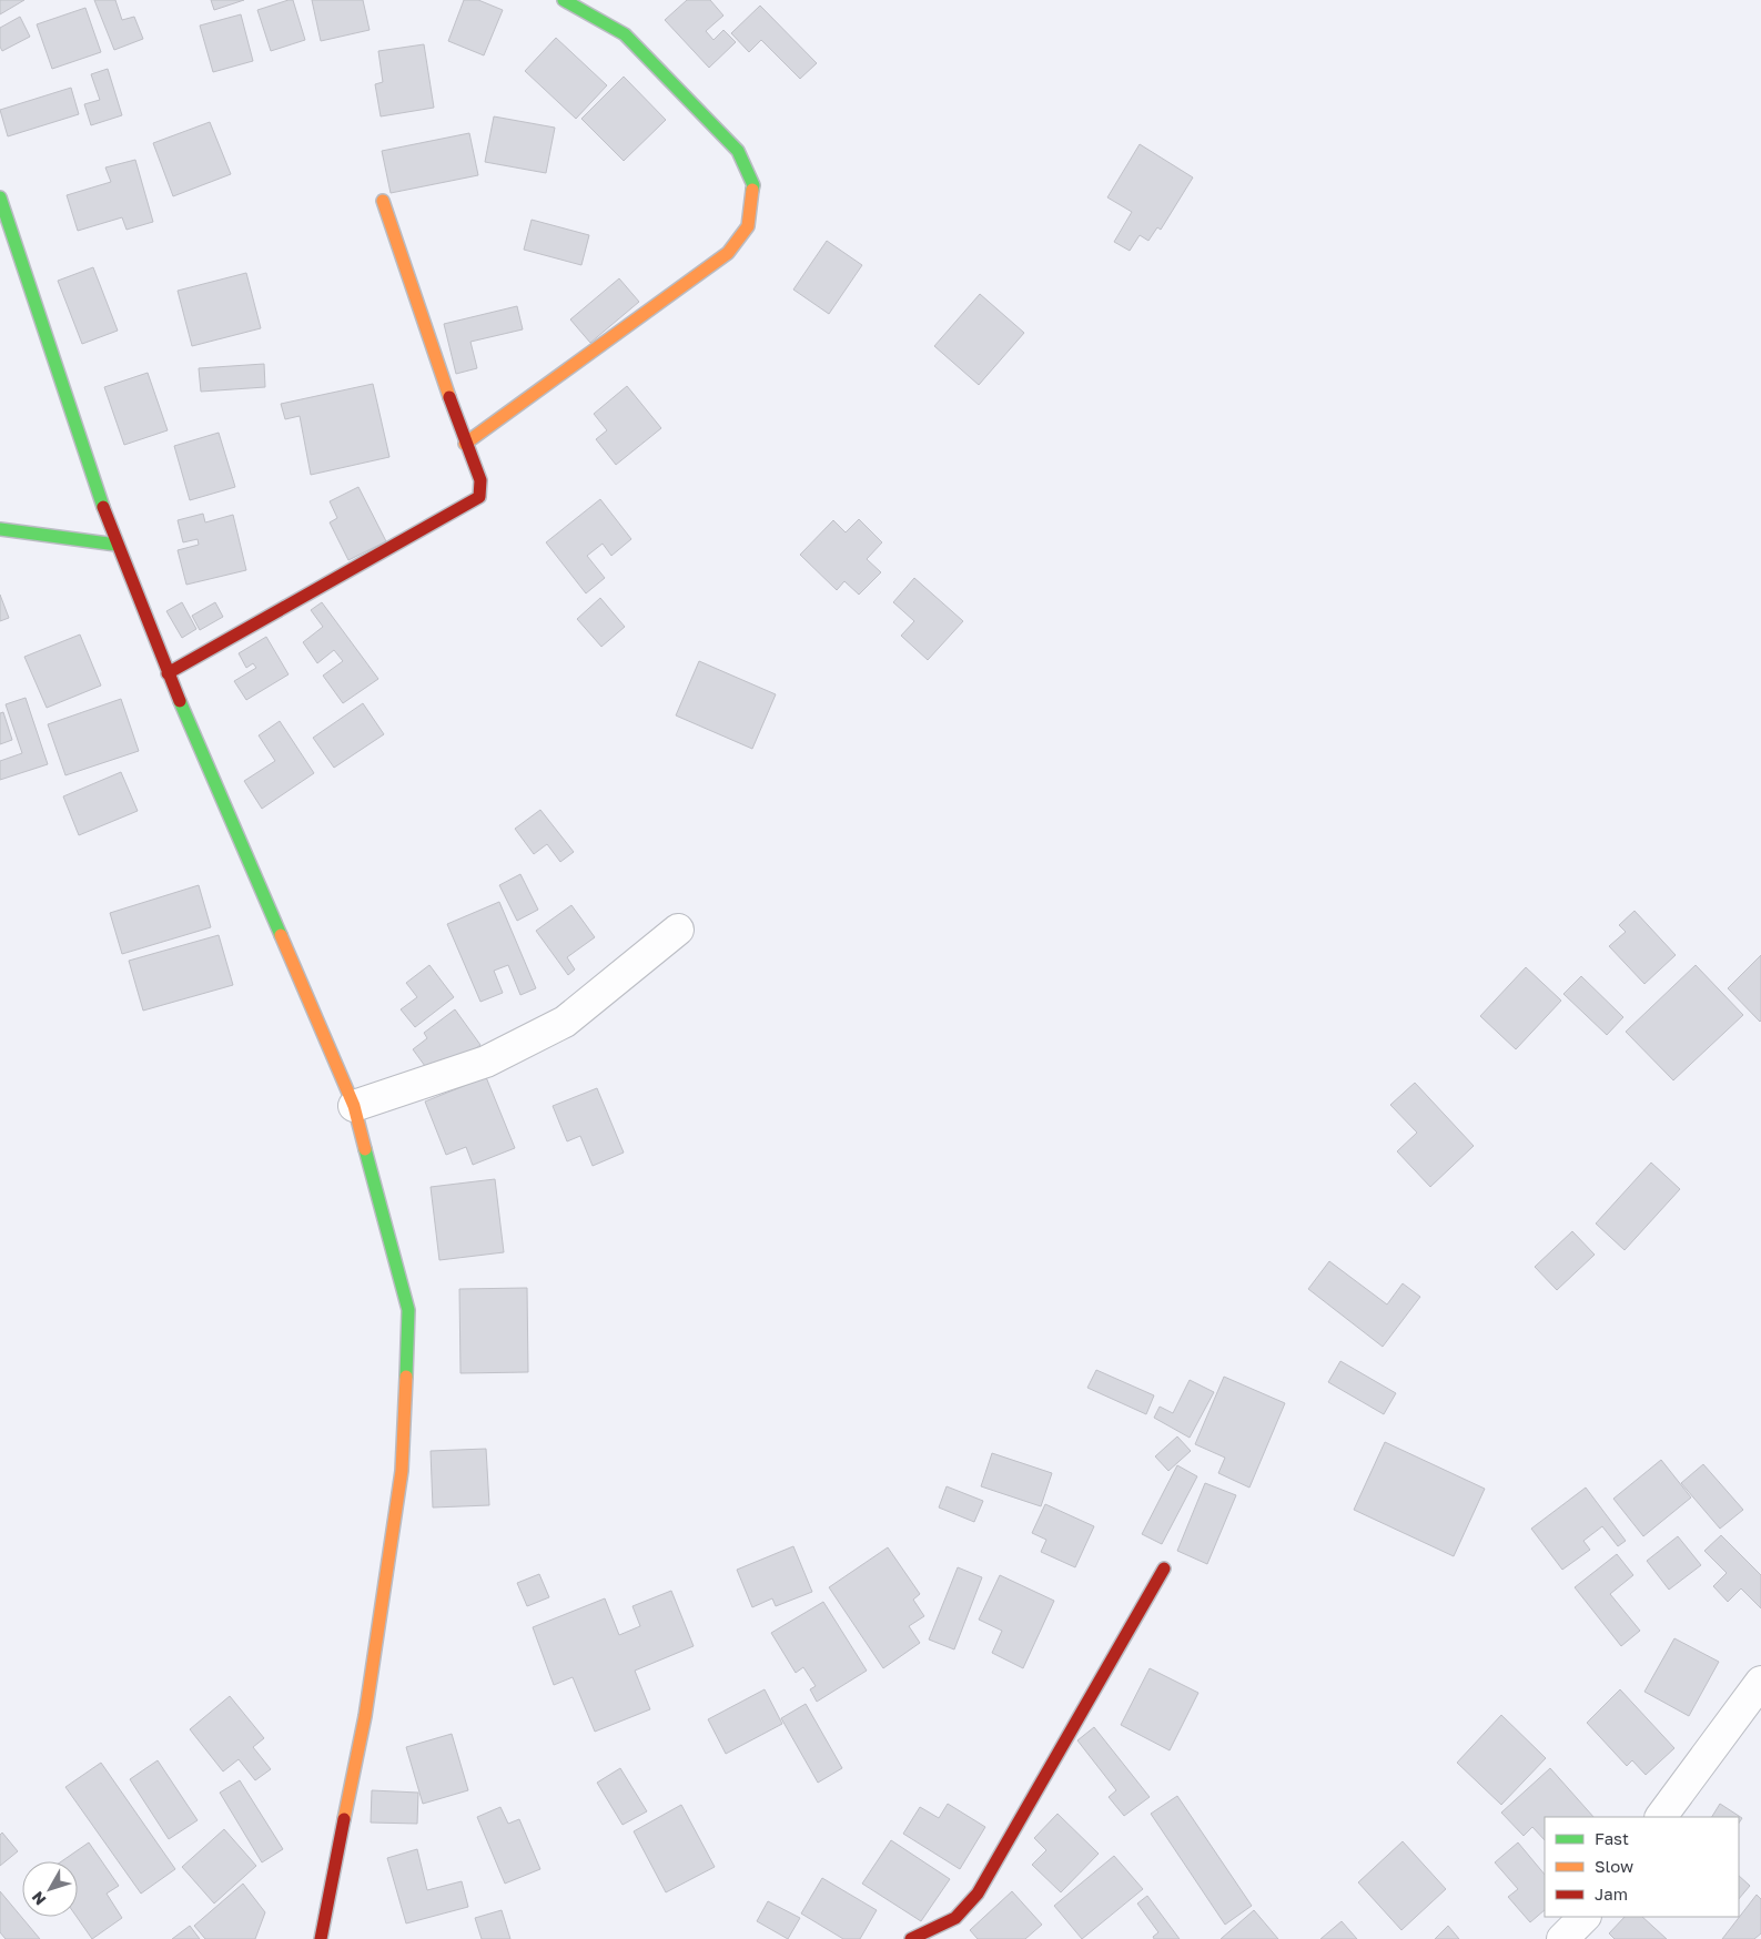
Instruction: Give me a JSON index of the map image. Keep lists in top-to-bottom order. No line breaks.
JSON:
{"legend":["Fast","Slow","Jam"],"north":"bottom left"}
